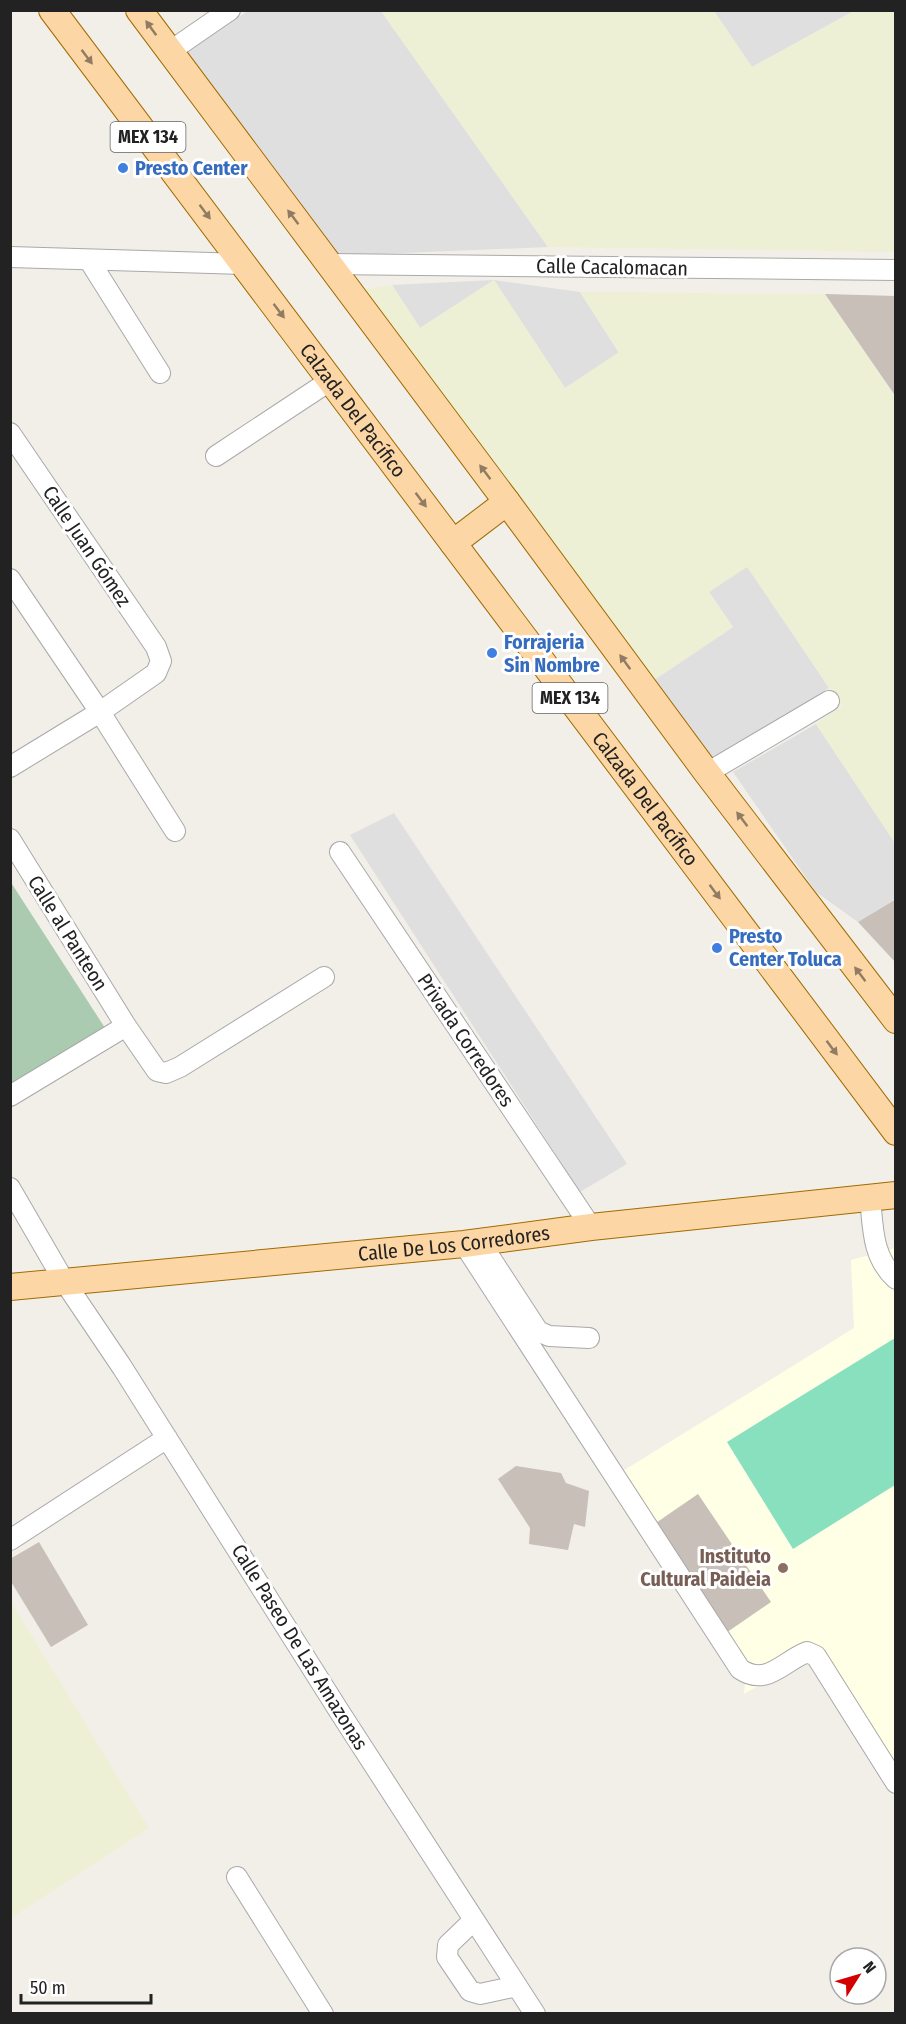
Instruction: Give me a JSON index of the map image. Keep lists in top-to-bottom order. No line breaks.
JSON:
{"streets":{"main road":["MEX 134","Calzada Del Pacífico","Calle De Los Corredores"],"street":["Calle Cacalomacan","Calle Juan Gómez","Calle al Panteon","Privada Corredores","Calle Paseo De Las Amazonas"]},"crossings":[["MEX 134","Calle Cacalomacan"],["MEX 134","Calzada Del Pacífico"],["Privada Corredores","Calle De Los Corredores"],["Calle De Los Corredores","Calle Paseo De Las Amazonas"]],"places":["Presto Center","Forrajeria Sin Nombre","Presto Center Toluca","Instituto Cultural Paideia"],"scale_bar":"50 m","north":"top right"}
